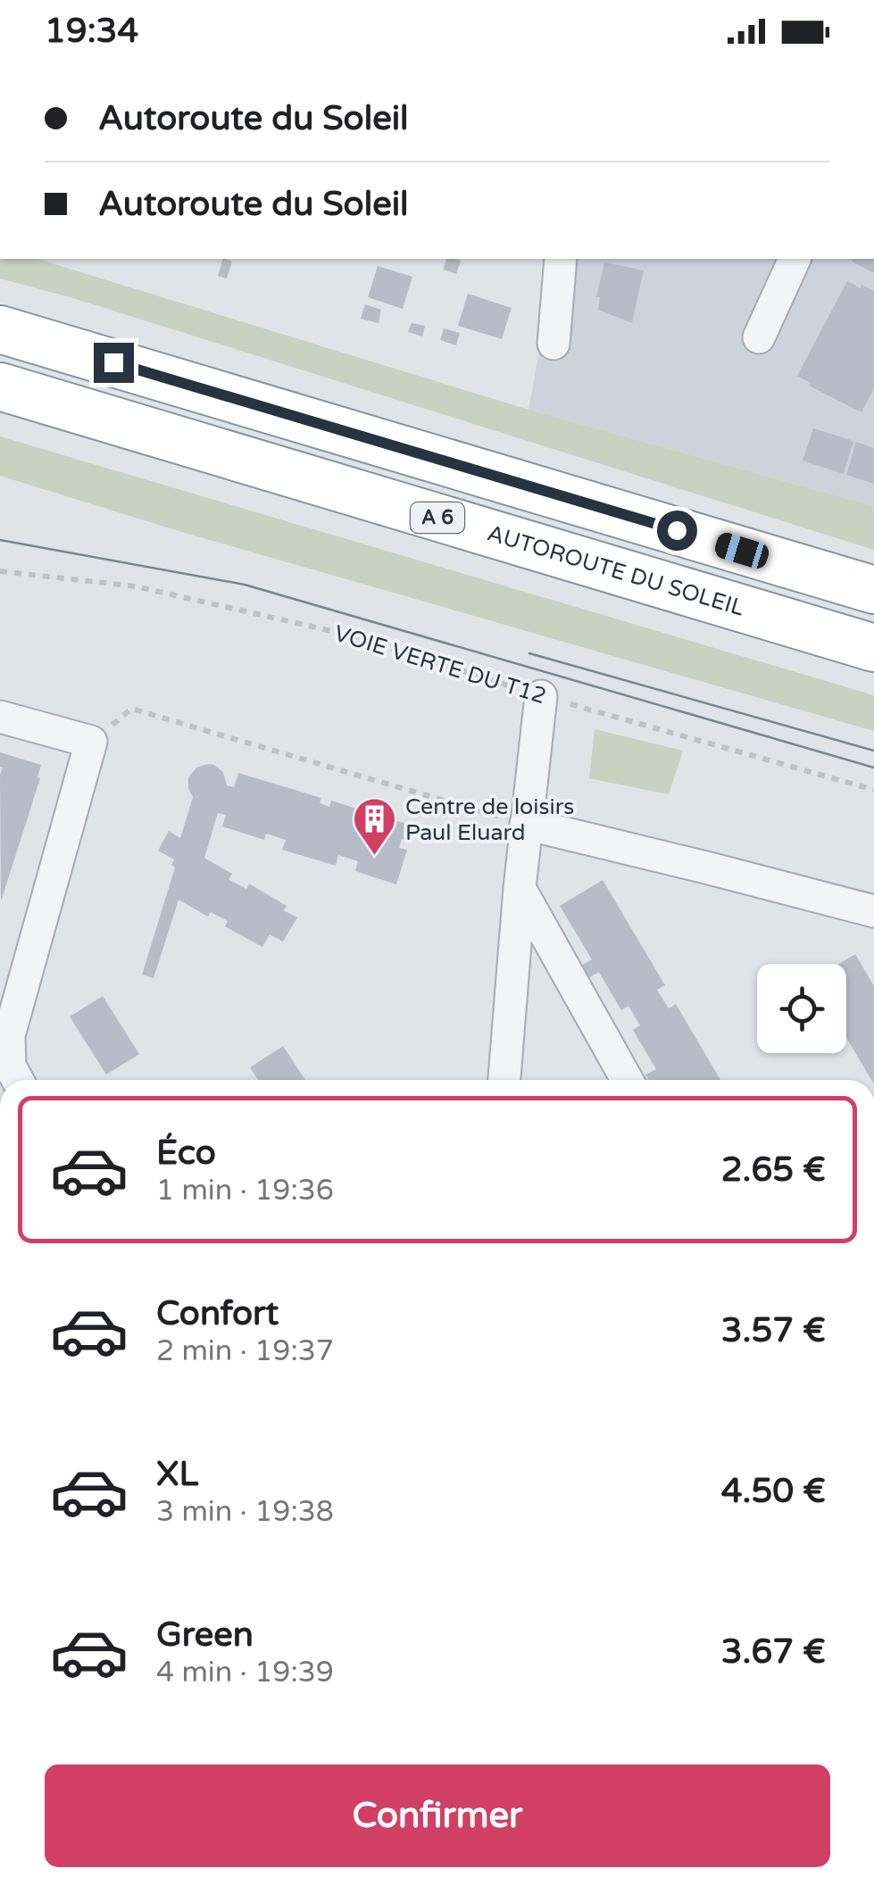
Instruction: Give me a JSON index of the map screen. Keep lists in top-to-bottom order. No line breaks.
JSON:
{"streets":{"highway":["A 6","AUTOROUTE DU SOLEIL"],"path":["VOIE VERTE DU T12"]},"places":{"building":["Centre de loisirs Paul Eluard"]},"page":{"status":"19:34","banner":["Autoroute du Soleil","Autoroute du Soleil"],"list":[{"name":"Éco","note":"1 min · 19:36","value":"2.65 €"},{"name":"Confort","note":"2 min · 19:37","value":"3.57 €"},{"name":"XL","note":"3 min · 19:38","value":"4.50 €"},{"name":"Green","note":"4 min · 19:39","value":"3.67 €"}],"buttons":"Confirmer"}}
